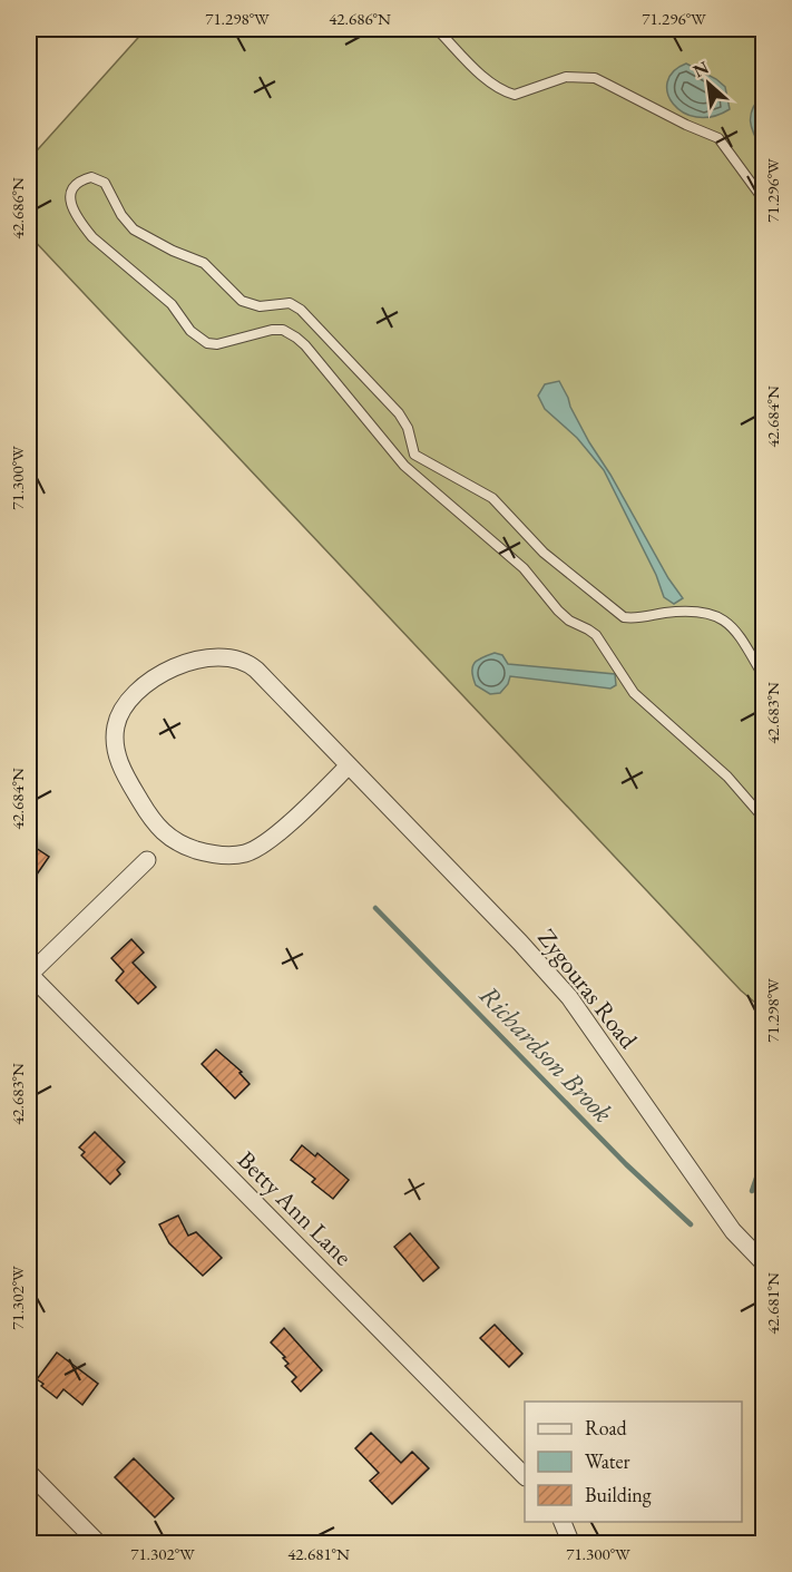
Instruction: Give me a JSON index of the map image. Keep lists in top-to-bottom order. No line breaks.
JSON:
{"streets":{"street":["Zygouras Road","Betty Ann Lane"]},"water":["Richardson Brook"],"legend":["Road","Water","Building"],"north":"top left","coordinates":["71.298°W","42.686°N","71.296°W","42.684°N","71.300°W","42.683°N","71.302°W","42.681°N"]}
